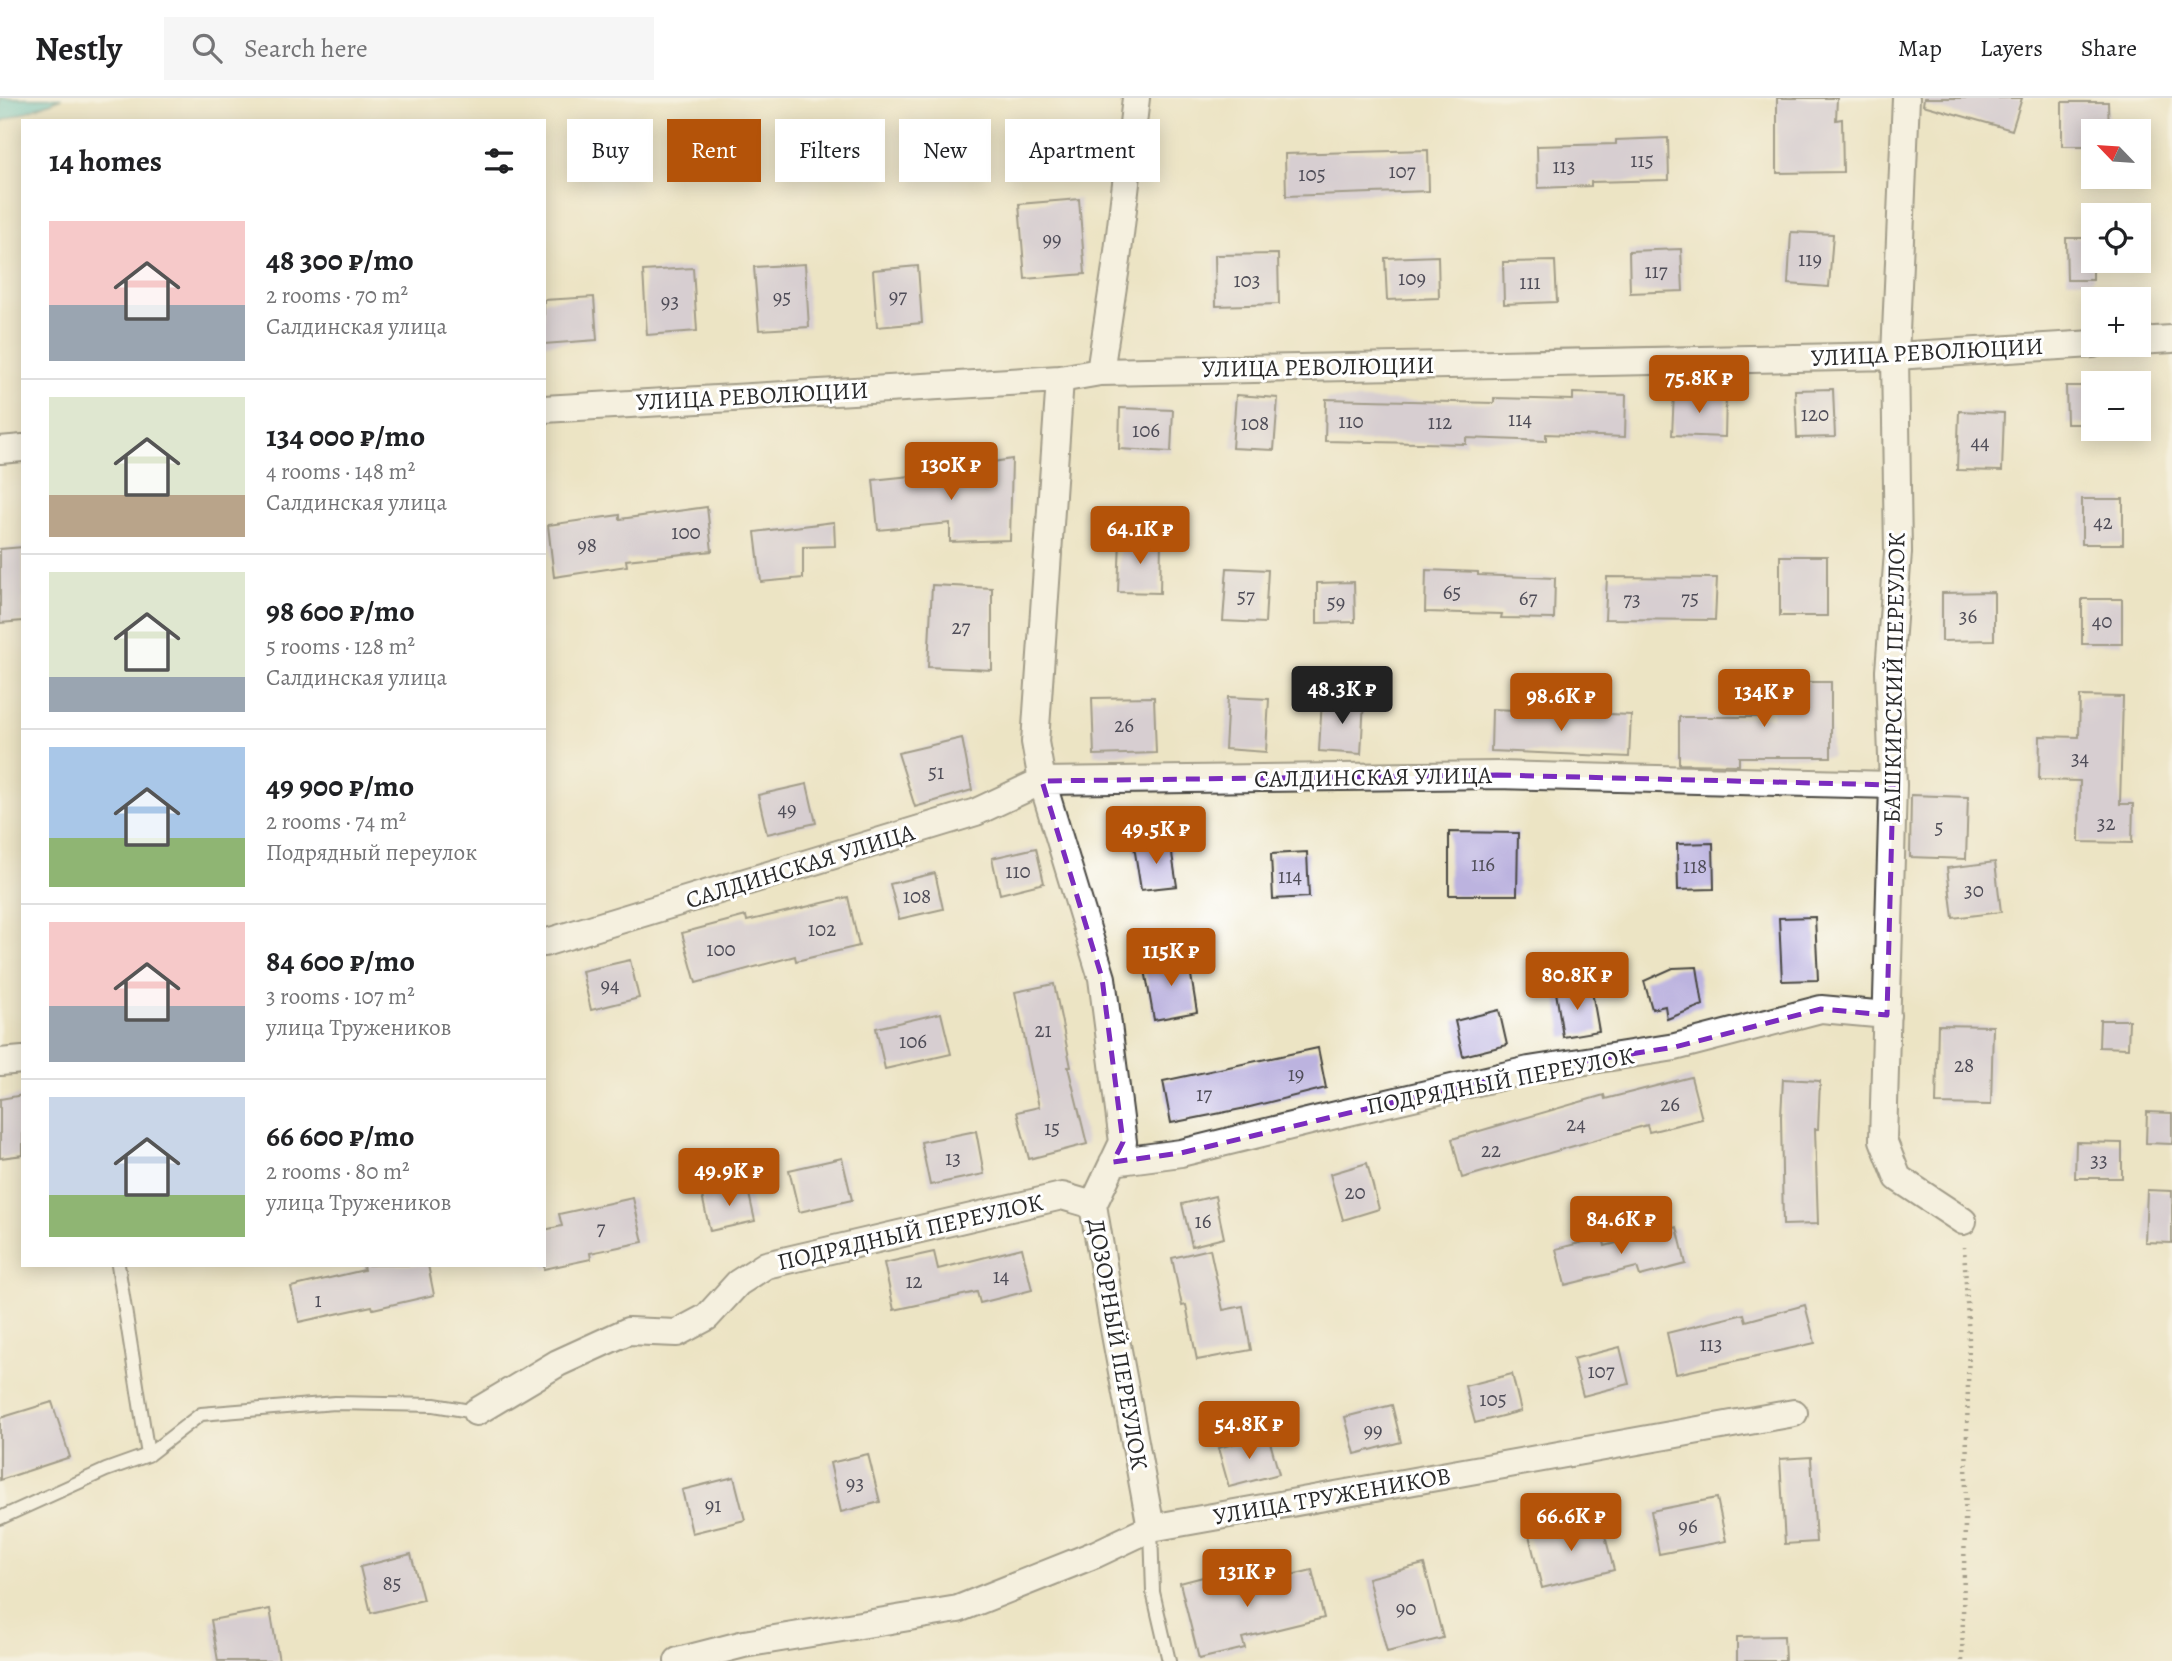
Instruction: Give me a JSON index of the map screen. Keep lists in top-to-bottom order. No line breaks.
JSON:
{"streets":{"street":["УЛИЦА РЕВОЛЮЦИИ","БАШКИРСКИЙ ПЕРЕУЛОК","САЛДИНСКАЯ УЛИЦА","ПОДРЯДНЫЙ ПЕРЕУЛОК","ДОЗОРНЫЙ ПЕРЕУЛОК","УЛИЦА ТРУЖЕНИКОВ"]},"crossings":[["УЛИЦА РЕВОЛЮЦИИ","БАШКИРСКИЙ ПЕРЕУЛОК"],["УЛИЦА РЕВОЛЮЦИИ","ДОЗОРНЫЙ ПЕРЕУЛОК"],["БАШКИРСКИЙ ПЕРЕУЛОК","САЛДИНСКАЯ УЛИЦА"],["БАШКИРСКИЙ ПЕРЕУЛОК","ПОДРЯДНЫЙ ПЕРЕУЛОК"],["САЛДИНСКАЯ УЛИЦА","ДОЗОРНЫЙ ПЕРЕУЛОК"],["ПОДРЯДНЫЙ ПЕРЕУЛОК","ДОЗОРНЫЙ ПЕРЕУЛОК"],["ДОЗОРНЫЙ ПЕРЕУЛОК","УЛИЦА ТРУЖЕНИКОВ"]],"house_numbers":["115","113","107","105","99","119","117","109","103","111","97","95","93","120","114","110","112","108","106","44","42","100","98","65","57","67","75","73","59","36","40","27","26","34","51","49","32","5","116","118","110","114","30","108","102","100","94","21","106","28","19","17","26","24","15","22","13","33","20","16","7","14","12","1","113","107","105","99","93","91","96","85","90"],"north":"top left","page":{"header":"Nestly","search":"Search here","nav":["Map","Layers","Share"],"map_buttons":["+","−"],"chip":["Buy","Rent","Filters","New","Apartment"],"heading":"14 homes","list":[{"name":"48 300 ₽/mo","note":"2 rooms · 70 m² · Салдинская улица"},{"name":"134 000 ₽/mo","note":"4 rooms · 148 m² · Салдинская улица"},{"name":"98 600 ₽/mo","note":"5 rooms · 128 m² · Салдинская улица"},{"name":"49 900 ₽/mo","note":"2 rooms · 74 m² · Подрядный переулок"},{"name":"84 600 ₽/mo","note":"3 rooms · 107 m² · улица Тружеников"},{"name":"66 600 ₽/mo","note":"2 rooms · 80 m² · улица Тружеников"}],"price":["75.8K ₽","130K ₽","64.1K ₽","48.3K ₽","134K ₽","98.6K ₽","49.5K ₽","115K ₽","80.8K ₽","49.9K ₽","84.6K ₽","54.8K ₽","66.6K ₽","131K ₽"]}}
